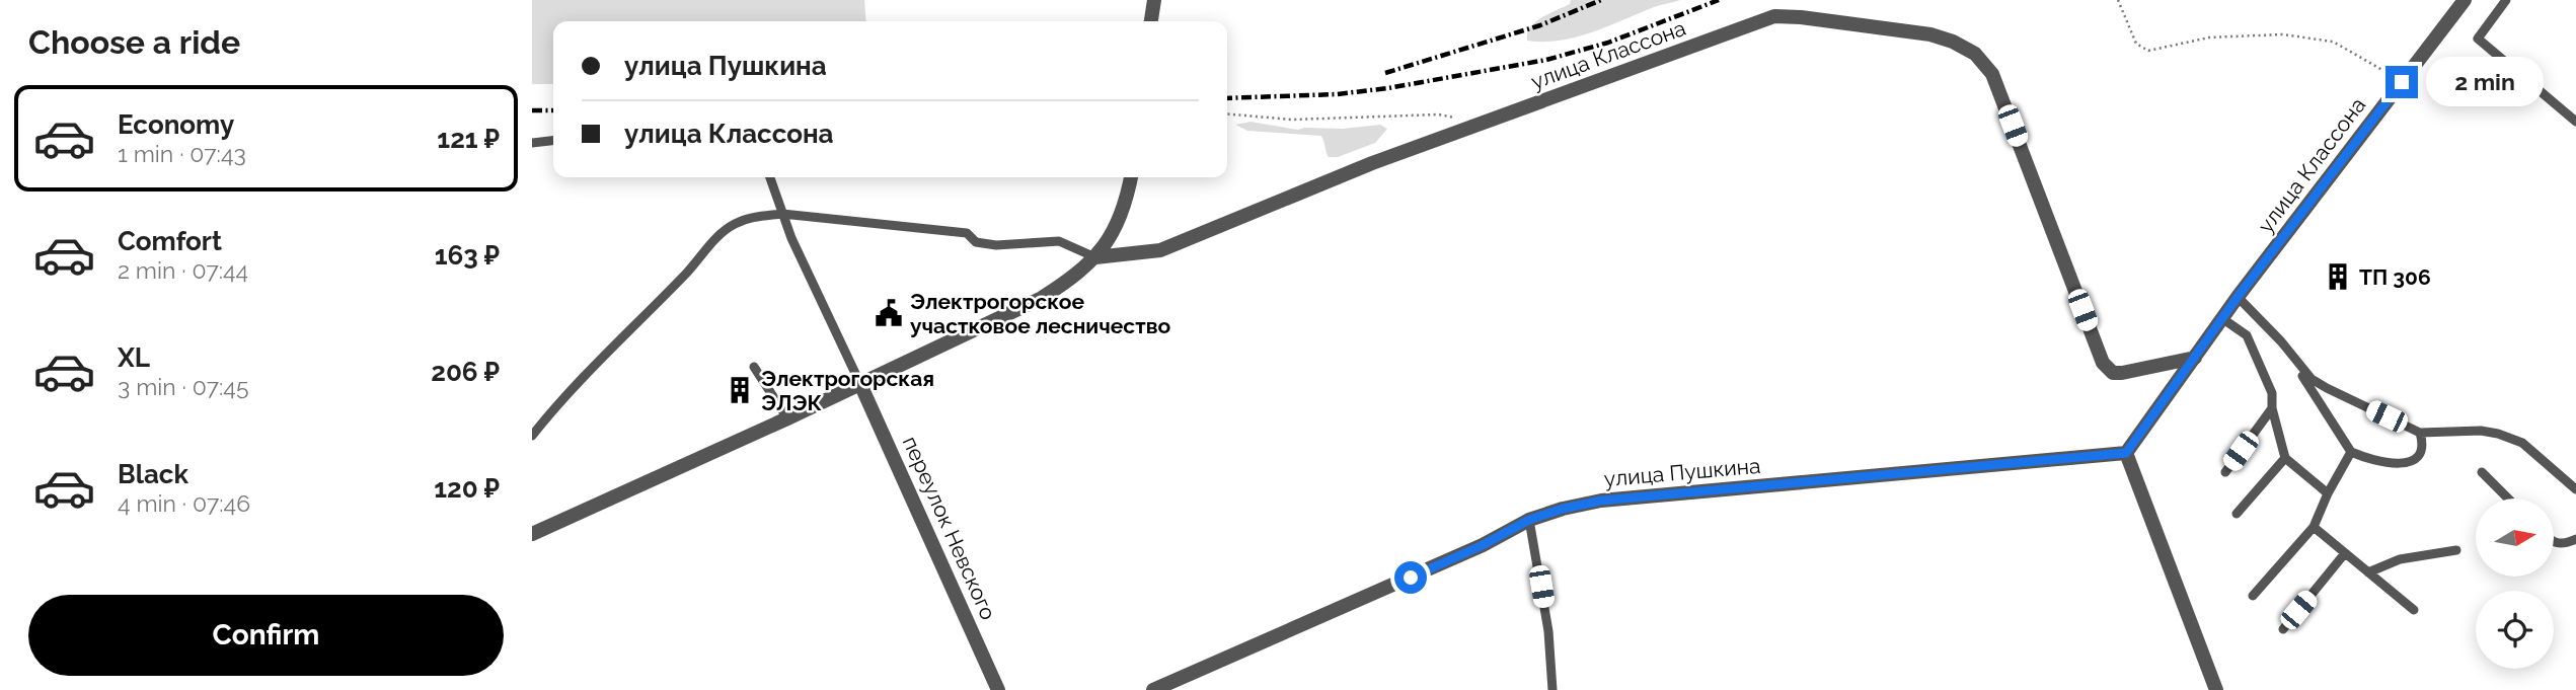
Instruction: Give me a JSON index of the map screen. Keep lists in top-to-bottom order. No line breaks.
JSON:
{"streets":{"street":["улица Классона","улица Пушкина","переулок Невского"]},"crossings":[["улица Классона","улица Пушкина"]],"places":{"building":["ТП 306","Электрогорская ЭЛЭК"],"public building":["Электрогорское участковое лесничество"]},"north":"right","page":{"heading":"Choose a ride","banner":["улица Пушкина","улица Классона"],"bubble":"2 min","list":[{"name":"Economy","note":"1 min · 07:43","value":"121 ₽"},{"name":"Comfort","note":"2 min · 07:44","value":"163 ₽"},{"name":"XL","note":"3 min · 07:45","value":"206 ₽"},{"name":"Black","note":"4 min · 07:46","value":"120 ₽"}],"buttons":"Confirm"}}
